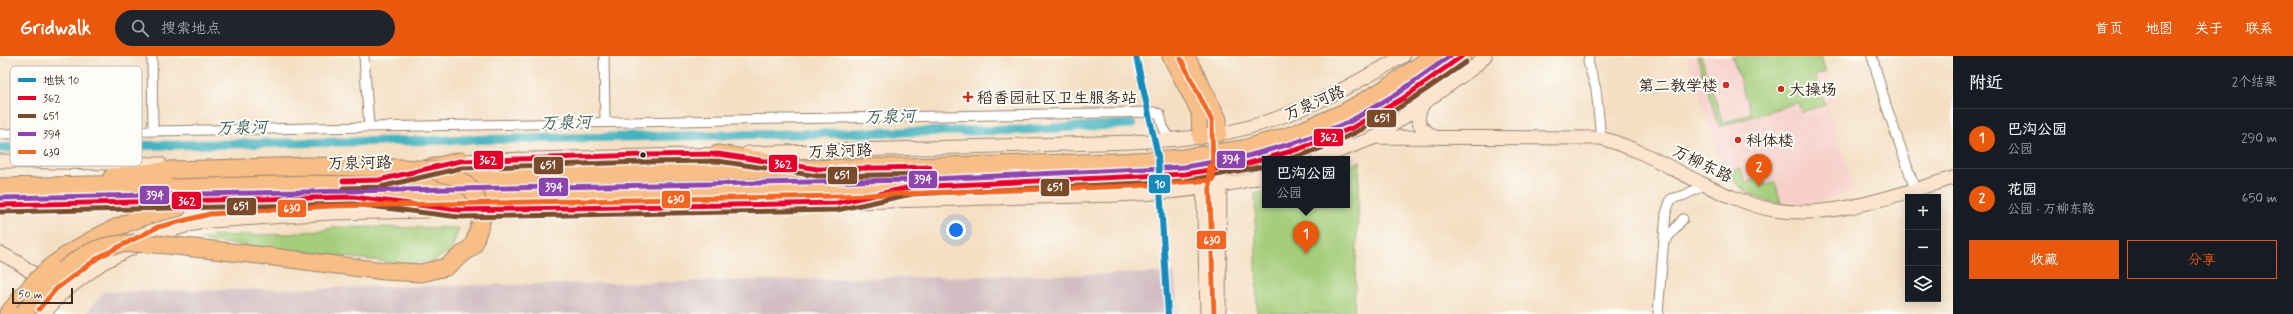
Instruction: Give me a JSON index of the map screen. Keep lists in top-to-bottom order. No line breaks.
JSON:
{"streets":{"highway":["万泉河路"],"street":["万柳东路"]},"water":["万泉河"],"places":{"other":["第二教学楼","大操场","科体楼"],"health":["稻香园社区卫生服务站"]},"lines":["metro line 10","transit line 362","transit line 394","transit line 630","transit line 651"],"legend":["地铁 10","362","651","394","630"],"scale_bar":"50 m","page":{"header":"Gridwalk","search":"搜索地点","nav":["首页","地图","关于","联系"],"heading":["附近","2个结果"],"list":[{"mark":"1","name":"巴沟公园","note":"公园","value":"290 m"},{"mark":"2","name":"花园","note":"公园 · 万柳东路","value":"650 m"}],"pins":["2","1"],"popup":["巴沟公园","公园"],"map_buttons":["+","−"],"buttons":["收藏","分享"],"scale":"50 m"}}
